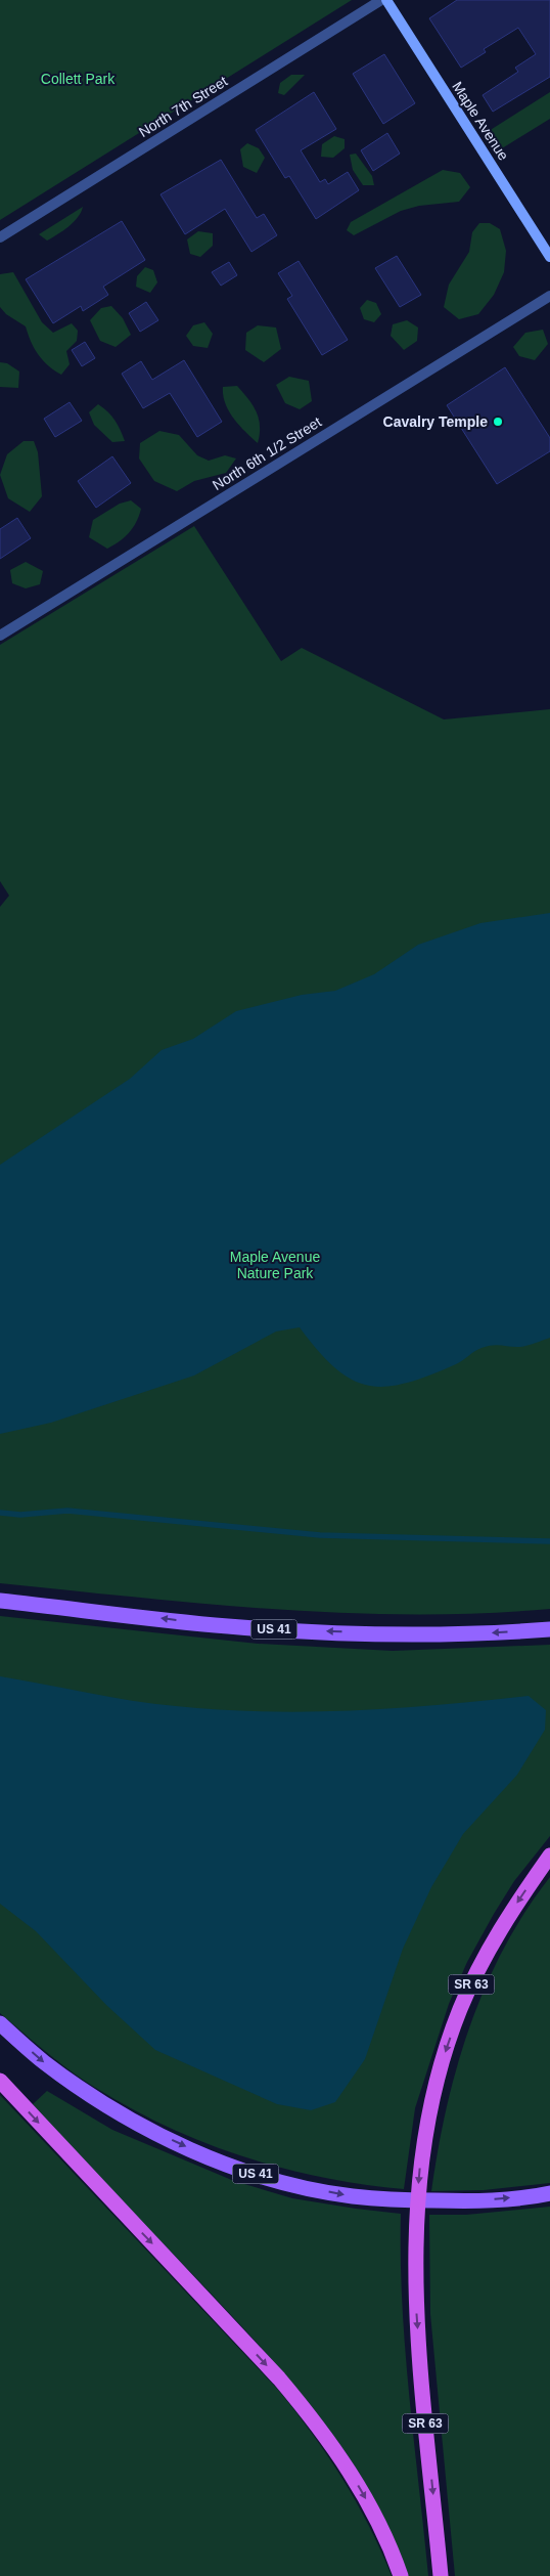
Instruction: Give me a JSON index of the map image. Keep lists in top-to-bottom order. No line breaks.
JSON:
{"streets":{"highway":["SR 63"],"main road":["Maple Avenue","US 41"],"street":["North 7th Street","North 6th 1/2 Street"]},"parks":["Collett Park","Maple Avenue Nature Park"],"places":["Cavalry Temple"]}
